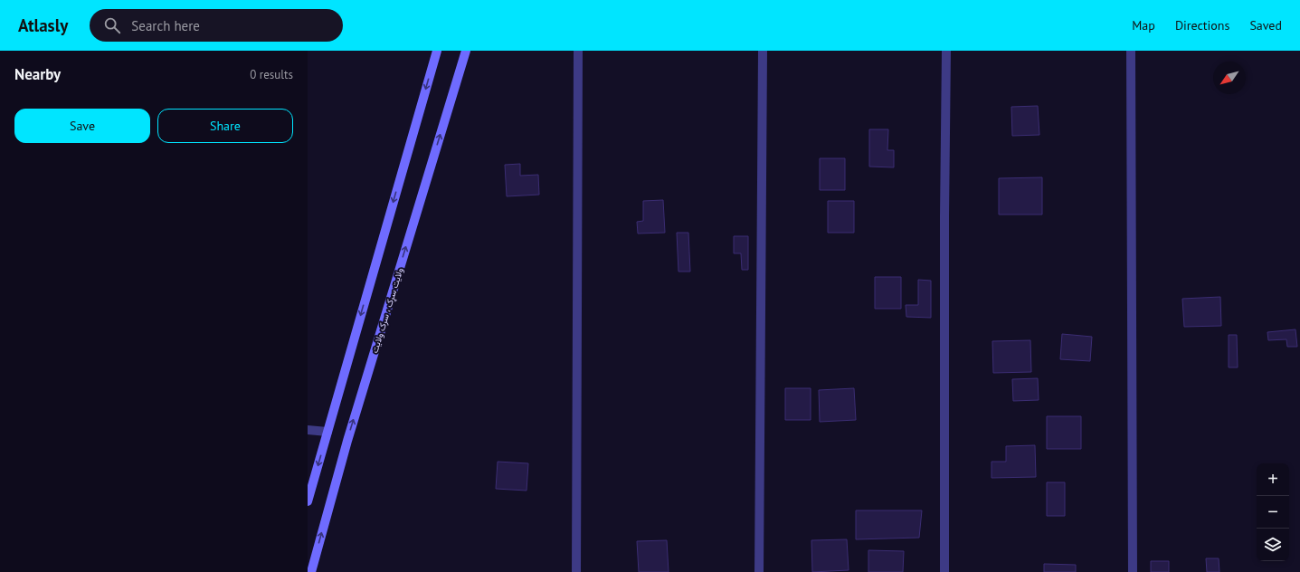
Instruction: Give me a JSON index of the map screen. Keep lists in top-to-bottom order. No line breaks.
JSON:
{"streets":{"main road":["ولایت سړک ، سرک ولایت"]},"north":"bottom left","page":{"header":"Atlasly","search":"Search here","nav":["Map","Directions","Saved"],"heading":["Nearby","0 results"],"buttons":["Save","Share"],"map_buttons":["+","−"]}}
